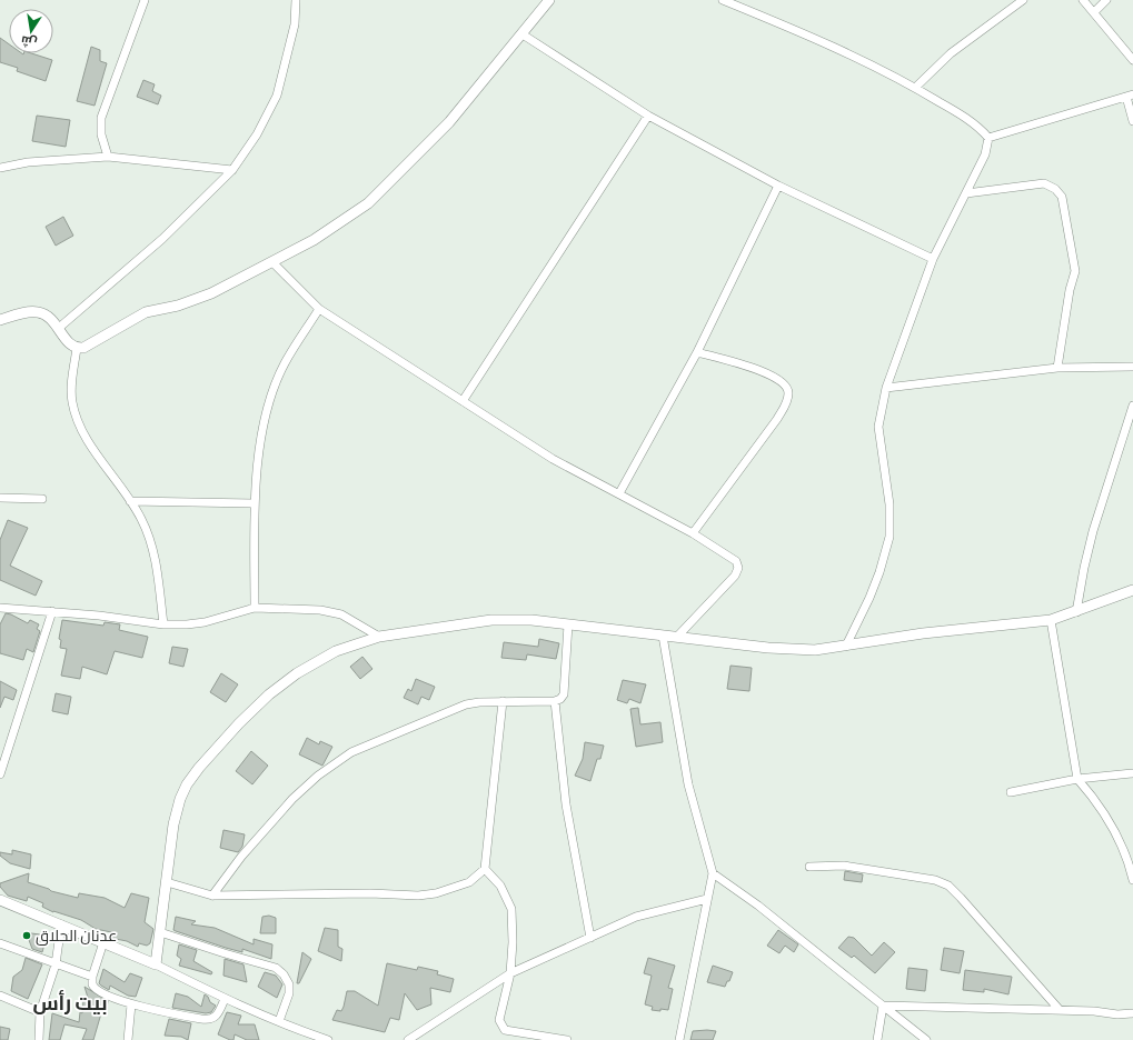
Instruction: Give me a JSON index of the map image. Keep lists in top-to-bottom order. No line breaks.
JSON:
{"districts":["بيت رأس"],"places":["عدنان الحلاق"],"north":"bottom"}
